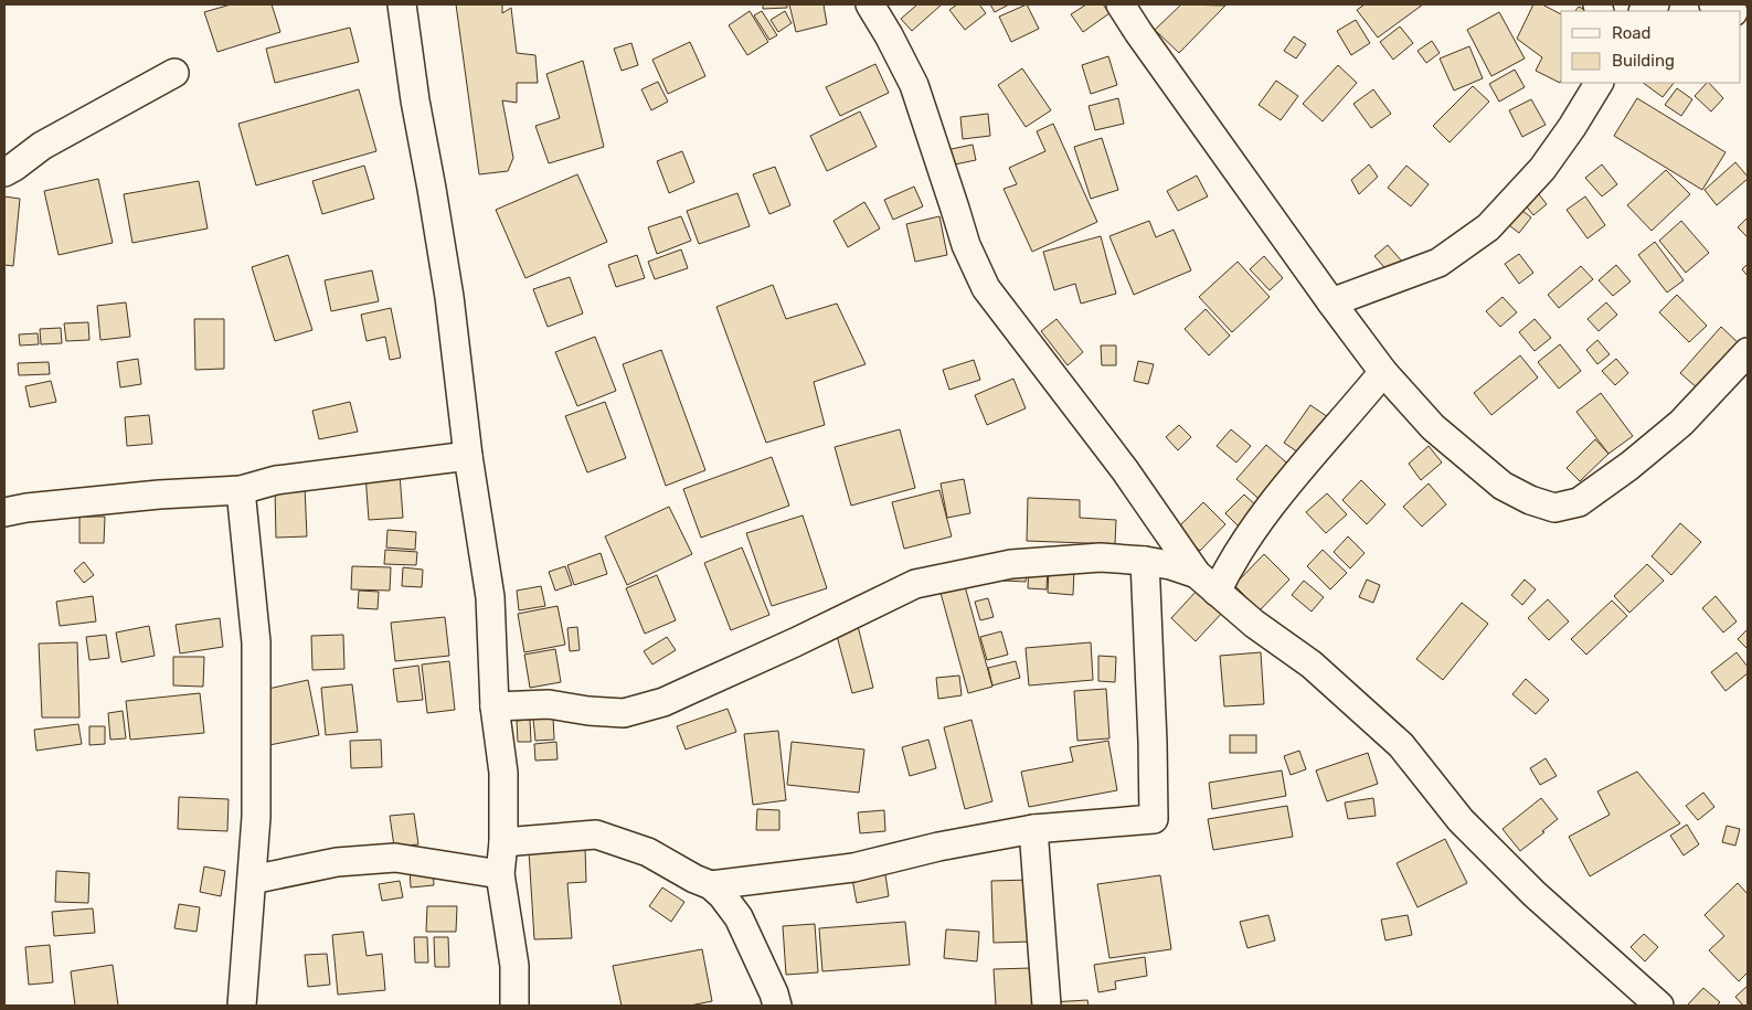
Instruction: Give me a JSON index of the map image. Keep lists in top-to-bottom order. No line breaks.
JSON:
{"legend":["Road","Building"]}
